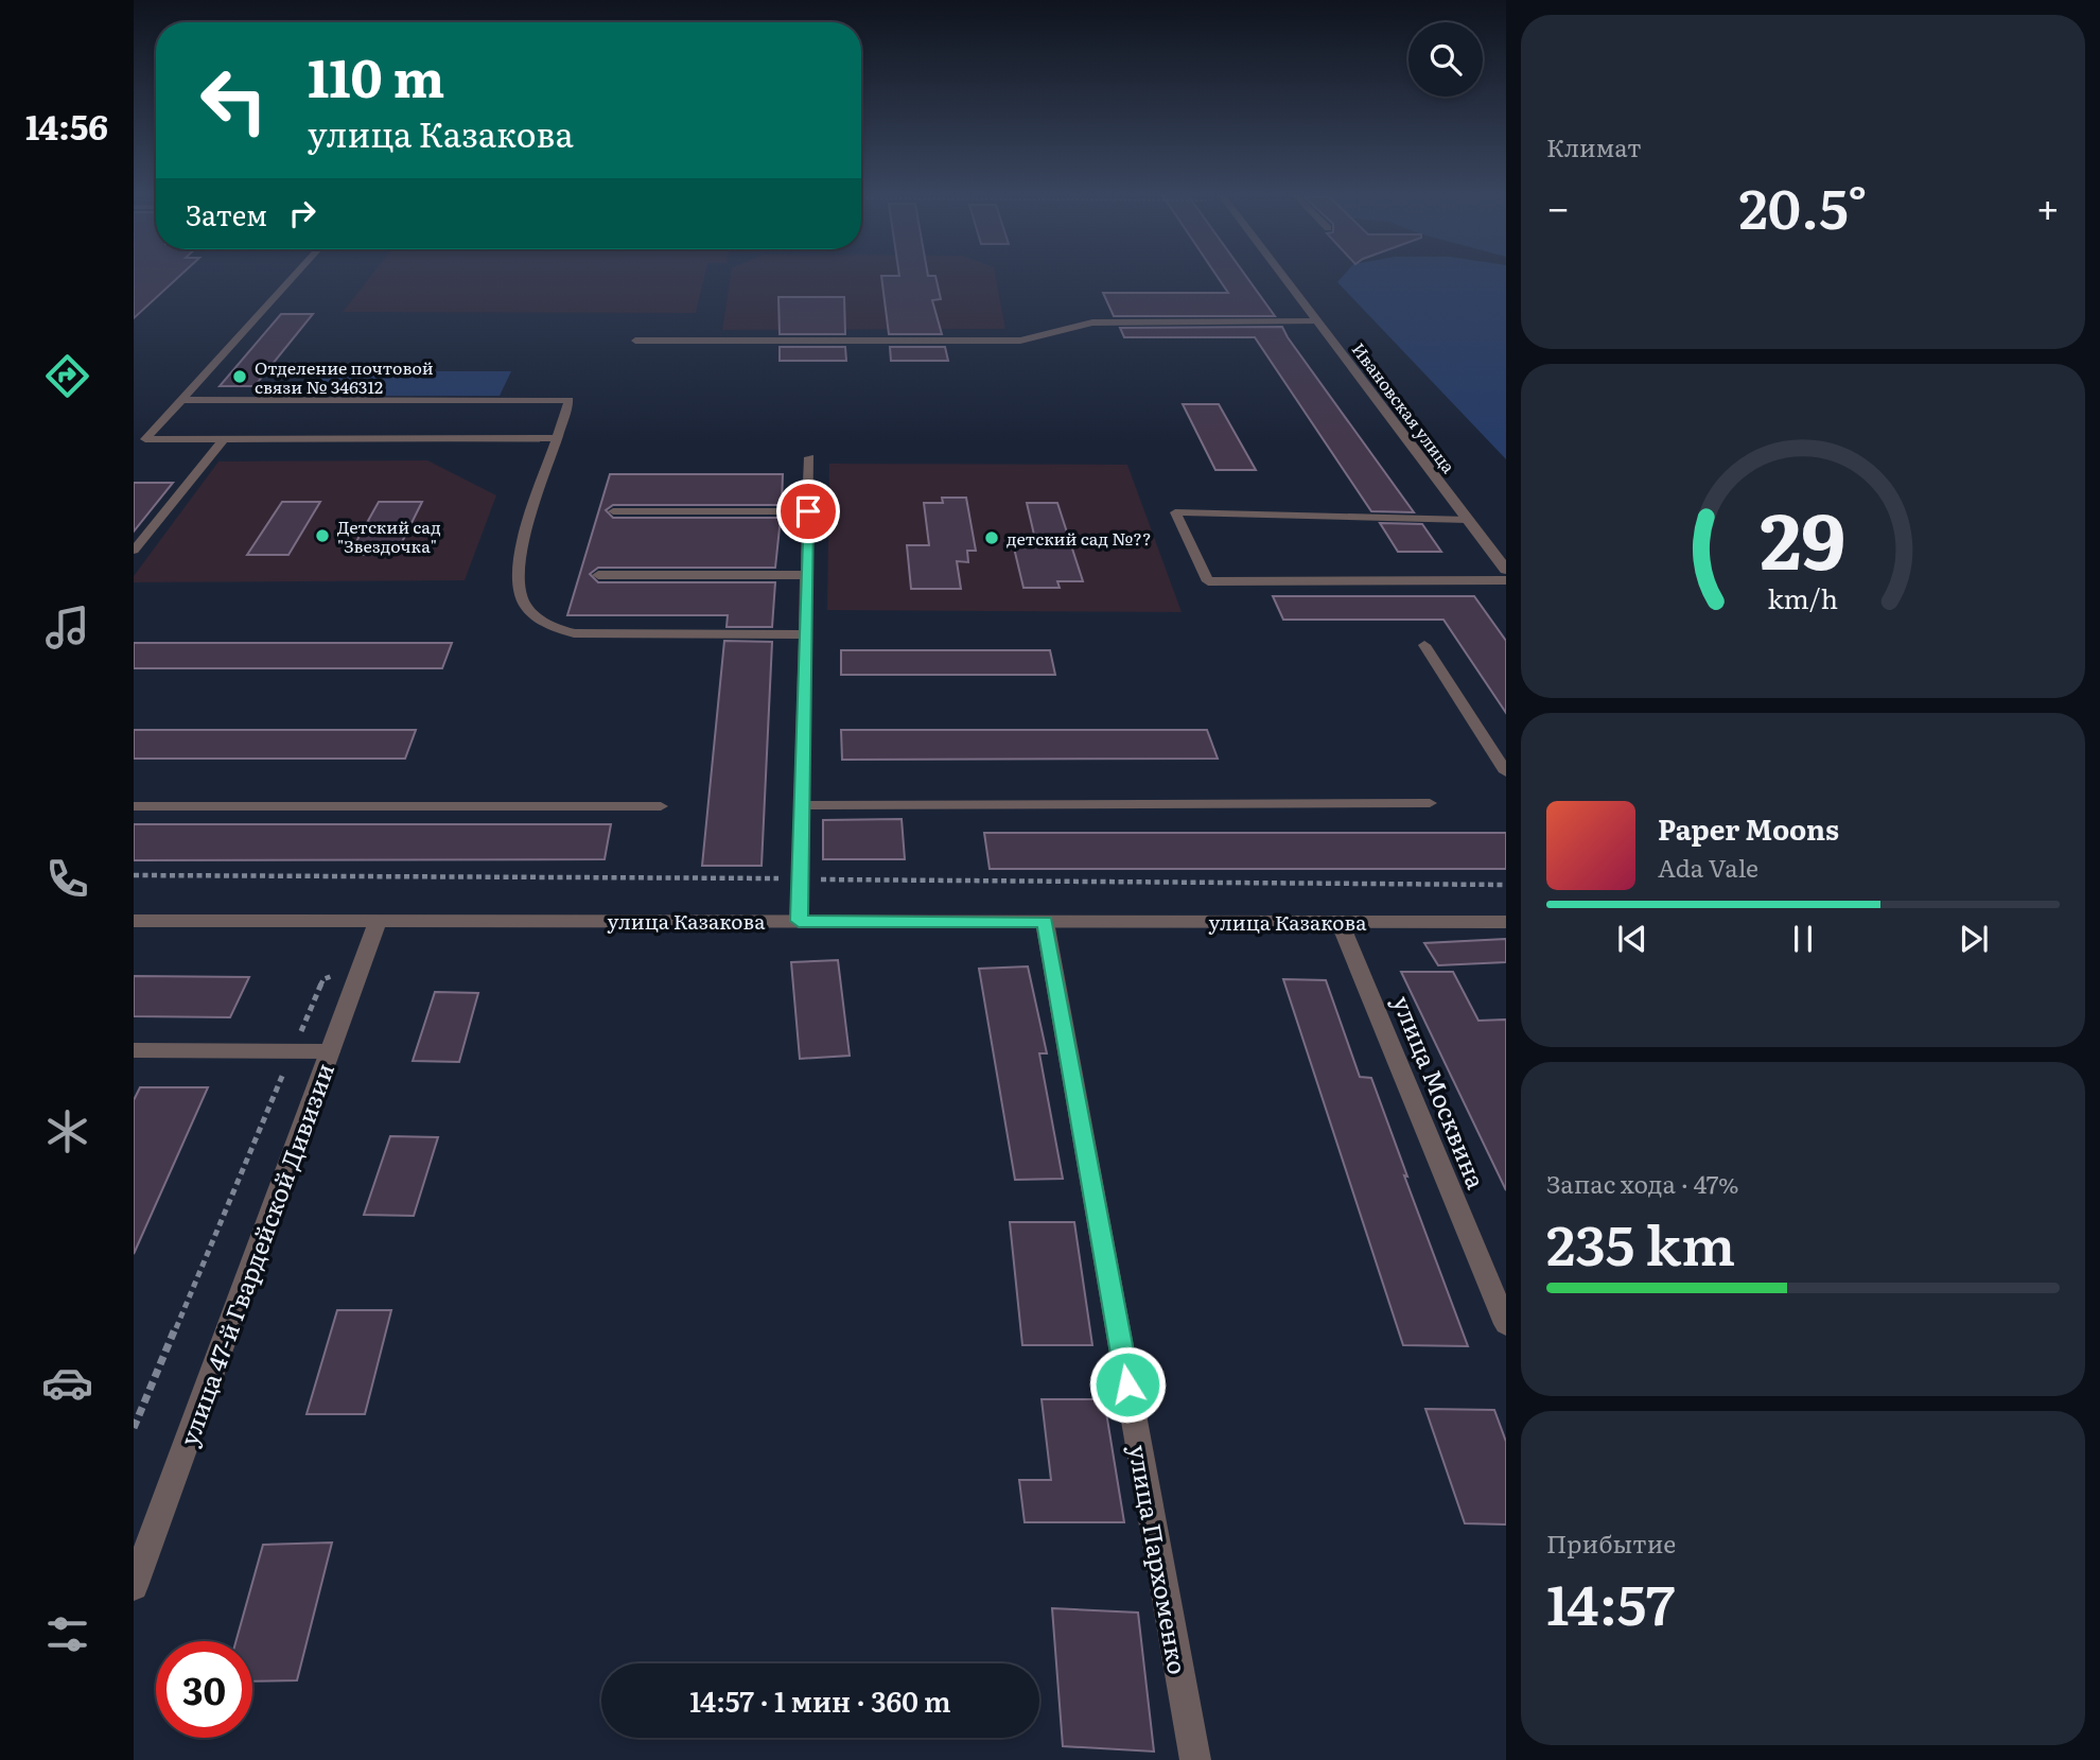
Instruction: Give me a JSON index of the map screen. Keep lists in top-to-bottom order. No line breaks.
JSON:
{"streets":{"street":["Ивановская улица","улица Казакова","улица Москвина","улица 47-й Гвардейской Дивизии","улица Пархоменко"]},"crossings":[["улица Казакова","улица Москвина"],["улица Казакова","улица 47-й Гвардейской Дивизии"],["улица Казакова","улица Пархоменко"]],"places":["Отделение почтовой связи № 346312","Детский сад \"Звездочка\"","детский сад №??"],"page":{"tabs":"14:56","tile":["Климат",["Запас хода · 47%","235 km"],["Прибытие","14:57"]],"turn":["110 m","улица Казакова"],"heat":["−","20.5°","+"],"then":"Затем","song":["Paper Moons","Ada Vale"],"limit":"30","trip":"14:57 · 1 мин · 360 m","gauge":["29","km/h"]}}
